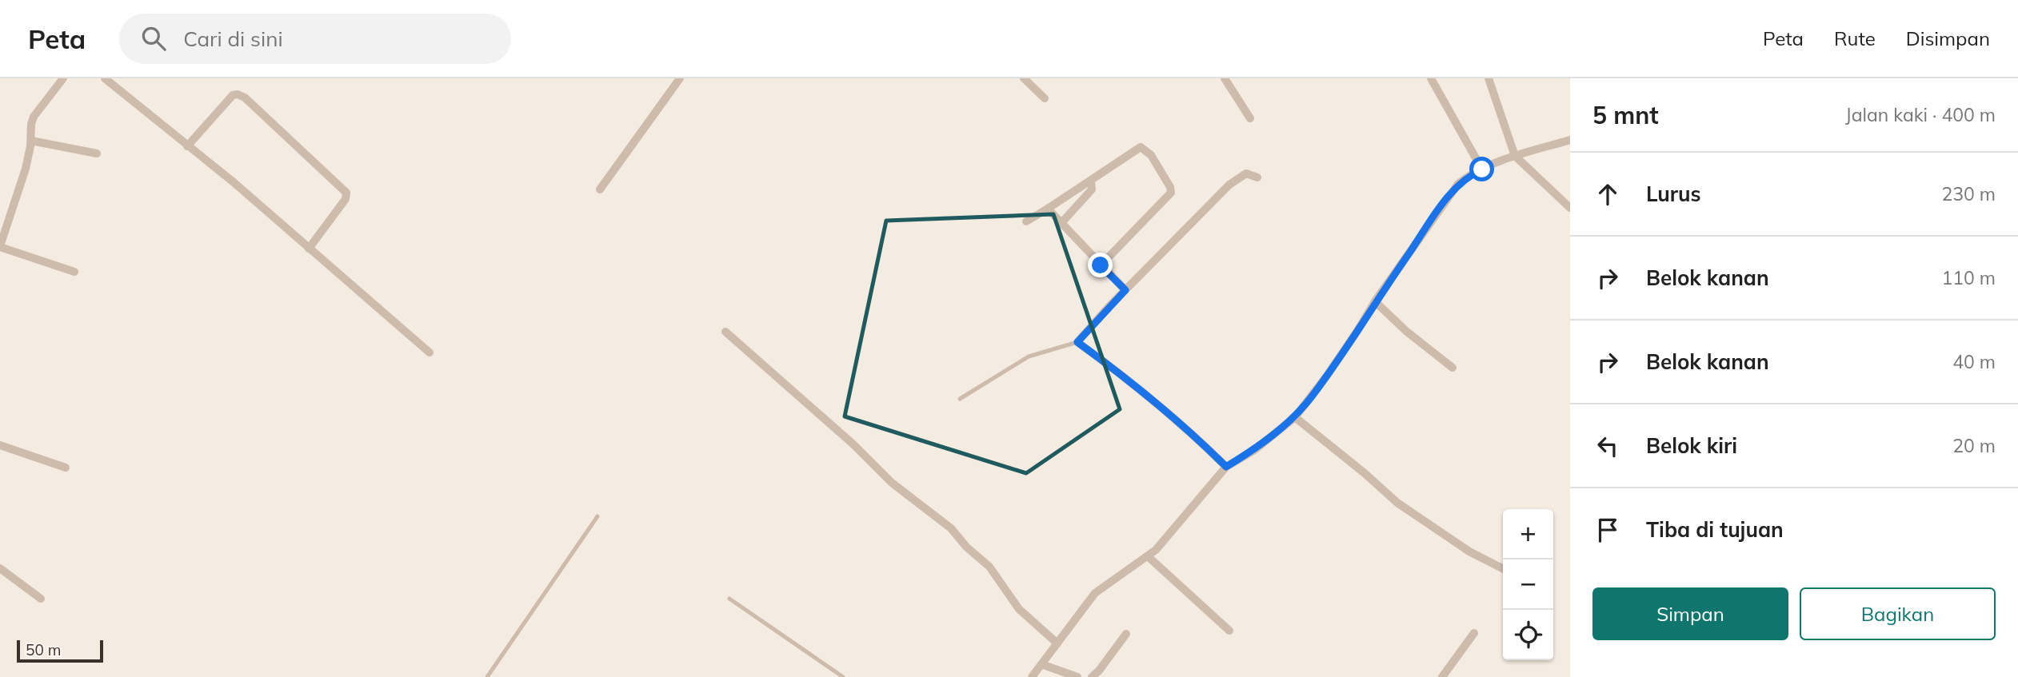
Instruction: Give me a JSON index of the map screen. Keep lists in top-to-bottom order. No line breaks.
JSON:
{"scale_bar":"50 m","page":{"header":"Peta","search":"Cari di sini","nav":["Peta","Rute","Disimpan"],"heading":["5 mnt","Jalan kaki · 400 m"],"list":[["Lurus","230 m"],["Belok kanan","110 m"],["Belok kanan","40 m"],["Belok kiri","20 m"],"Tiba di tujuan"],"map_buttons":["+","−"],"buttons":["Simpan","Bagikan"],"scale":"50 m"}}
